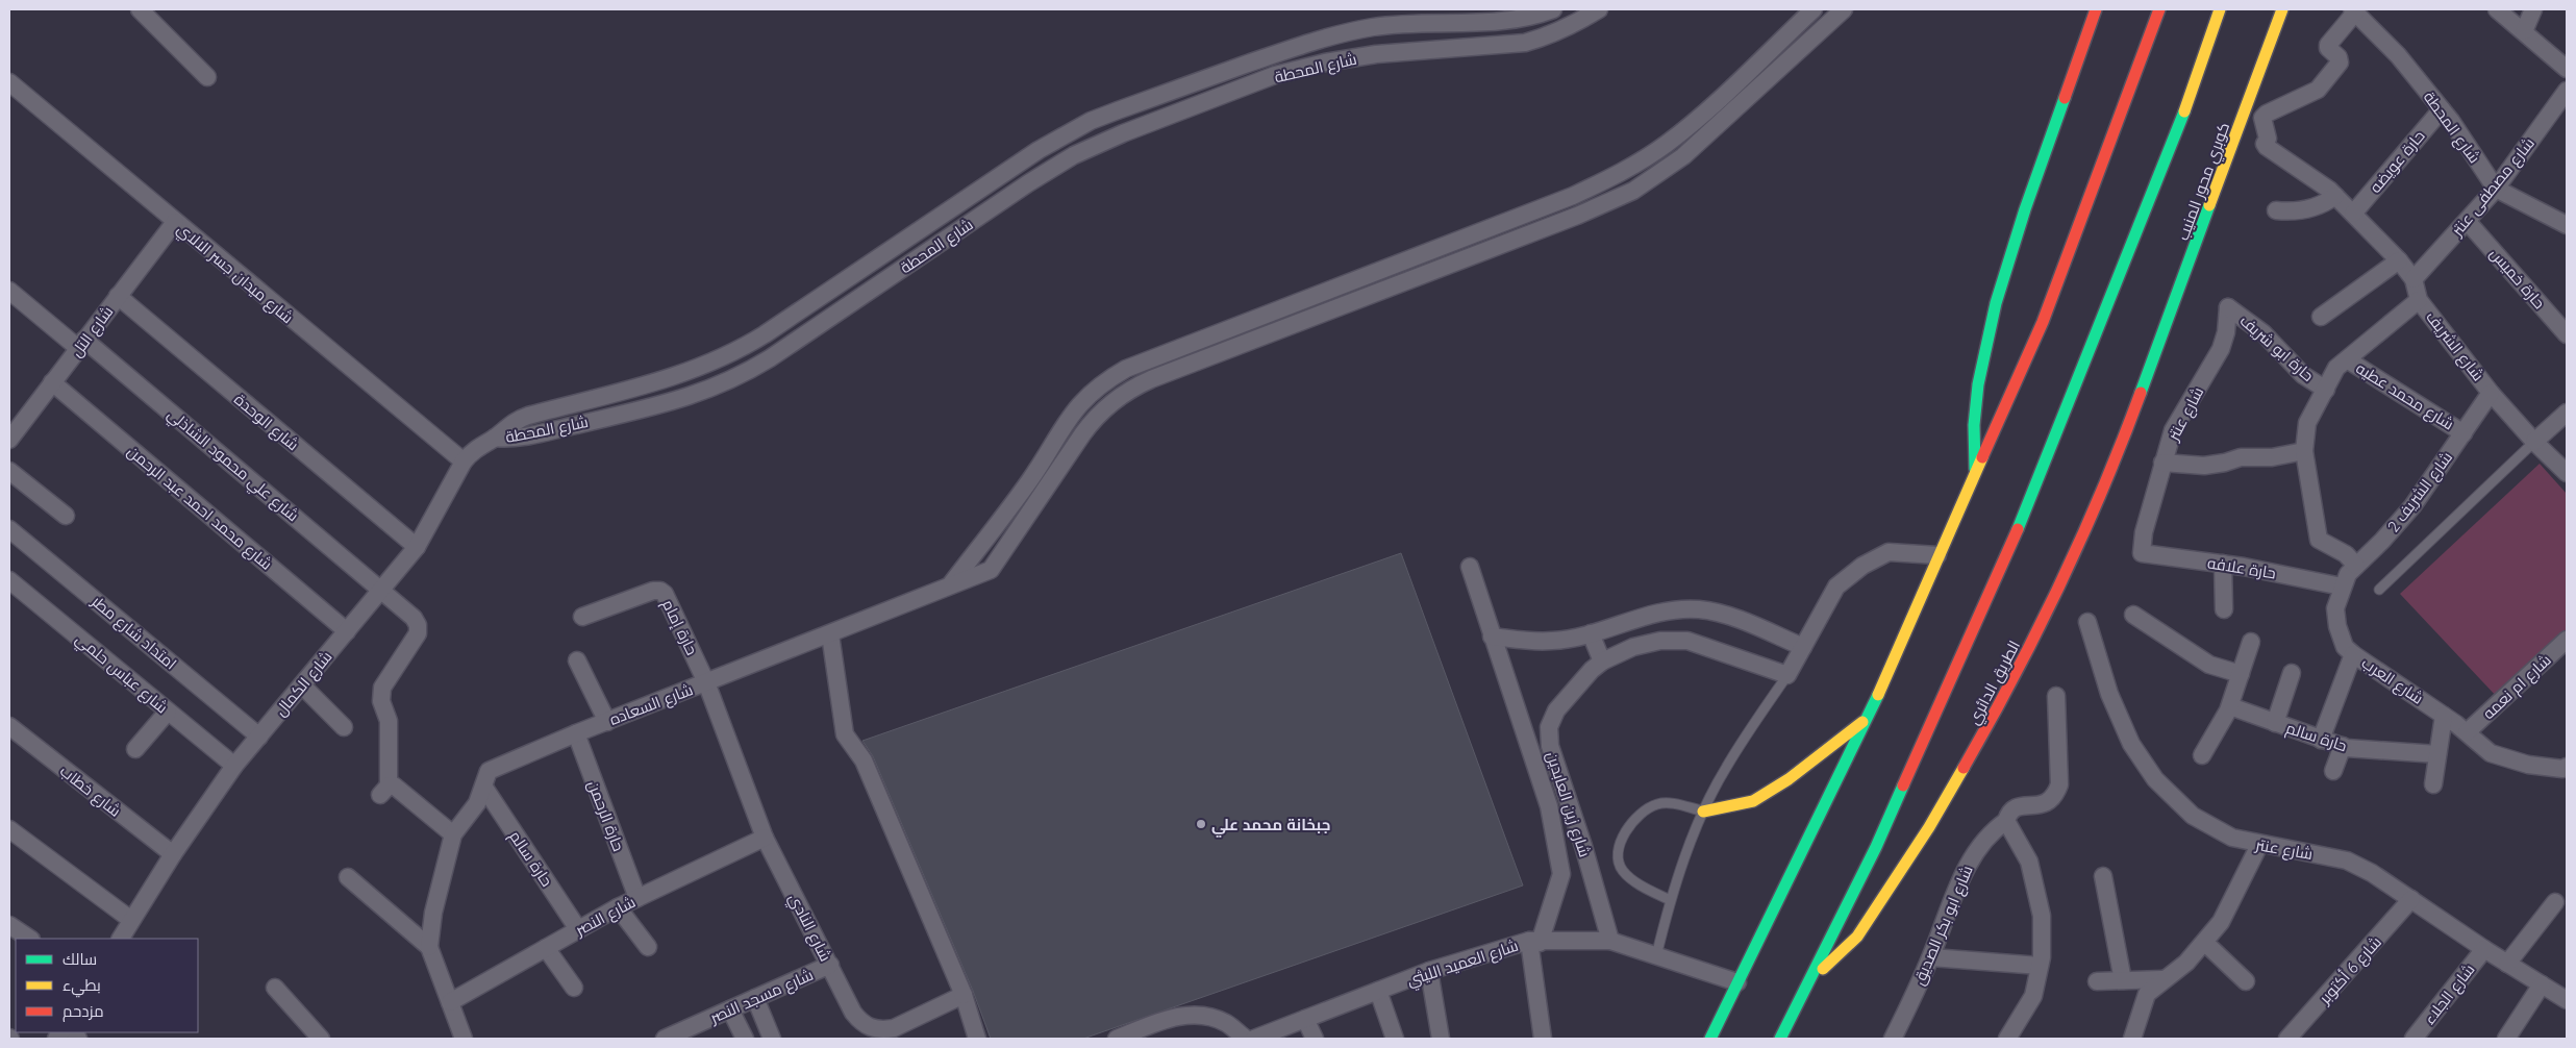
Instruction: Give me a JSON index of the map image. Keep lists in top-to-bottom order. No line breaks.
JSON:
{"streets":{"highway":["كوبري محور المنيب","الطريق الدائري"],"street":["شارع المحطة","حارة عويضه","شارع مصطفى عنتر","شارع ميدان جسر الالاي","حارة خميس","شارع التل","شارع الشريف","حارة ابو شريف","شارع محمد عطيه","شارع عنتر","شارع الوحدة","شارع علي محمود الشاذلي","شارع الشريف 2","شارع محمد احمد عبد الرحمن","حارة علافه","حارة إمام","امتداد شارع مطر","شارع عباس حلمي","شارع العرب","شارع الكمال","شارع ام نعمه","شارع السعاده","حارة سالم","شارع خطاب","شارع زين العابدين","حارة الرحمن","شارع النصر","شارع ابو بكر الصديق","شارع النادي","شارع العميد الليثي","شارع 6 أكتوبر","شارع الجلاء","شارع مسجد النصر"]},"crossings":[["شارع المحطة","حارة عويضه"],["شارع المحطة","شارع مصطفى عنتر"],["شارع المحطة","شارع الشريف"],["شارع المحطة","شارع الكمال"],["حارة عويضه","شارع الشريف"],["كوبري محور المنيب","الطريق الدائري"],["شارع مصطفى عنتر","حارة خميس"],["شارع مصطفى عنتر","شارع الشريف"],["شارع ميدان جسر الالاي","شارع التل"],["شارع ميدان جسر الالاي","شارع الكمال"],["شارع التل","شارع الوحدة"],["شارع التل","شارع علي محمود الشاذلي"],["شارع التل","شارع محمد احمد عبد الرحمن"],["شارع الشريف","شارع الشريف 2"],["حارة ابو شريف","شارع عنتر"],["شارع محمد عطيه","شارع الشريف 2"],["شارع عنتر","حارة علافه"],["شارع عنتر","شارع 6 أكتوبر"],["شارع عنتر","شارع الجلاء"],["شارع الوحدة","شارع الكمال"],["شارع علي محمود الشاذلي","شارع الكمال"],["شارع علي محمود الشاذلي","شارع السعاده"],["شارع الشريف 2","حارة علافه"],["شارع الشريف 2","شارع العرب"],["شارع محمد احمد عبد الرحمن","شارع الكمال"],["حارة علافه","شارع العرب"],["حارة إمام","شارع السعاده"],["حارة إمام","شارع النادي"],["امتداد شارع مطر","شارع الكمال"],["شارع عباس حلمي","شارع الكمال"],["شارع العرب","شارع ام نعمه"],["شارع الكمال","شارع خطاب"],["شارع السعاده","حارة سالم"],["شارع السعاده","حارة الرحمن"],["شارع السعاده","شارع النادي"],["حارة سالم","شارع النصر"],["شارع زين العابدين","شارع العميد الليثي"],["حارة الرحمن","شارع النصر"],["شارع النصر","شارع النادي"],["شارع النادي","شارع مسجد النصر"]],"places":["جبخانة محمد علي"],"legend":["سالك","بطيء","مزدحم"]}
